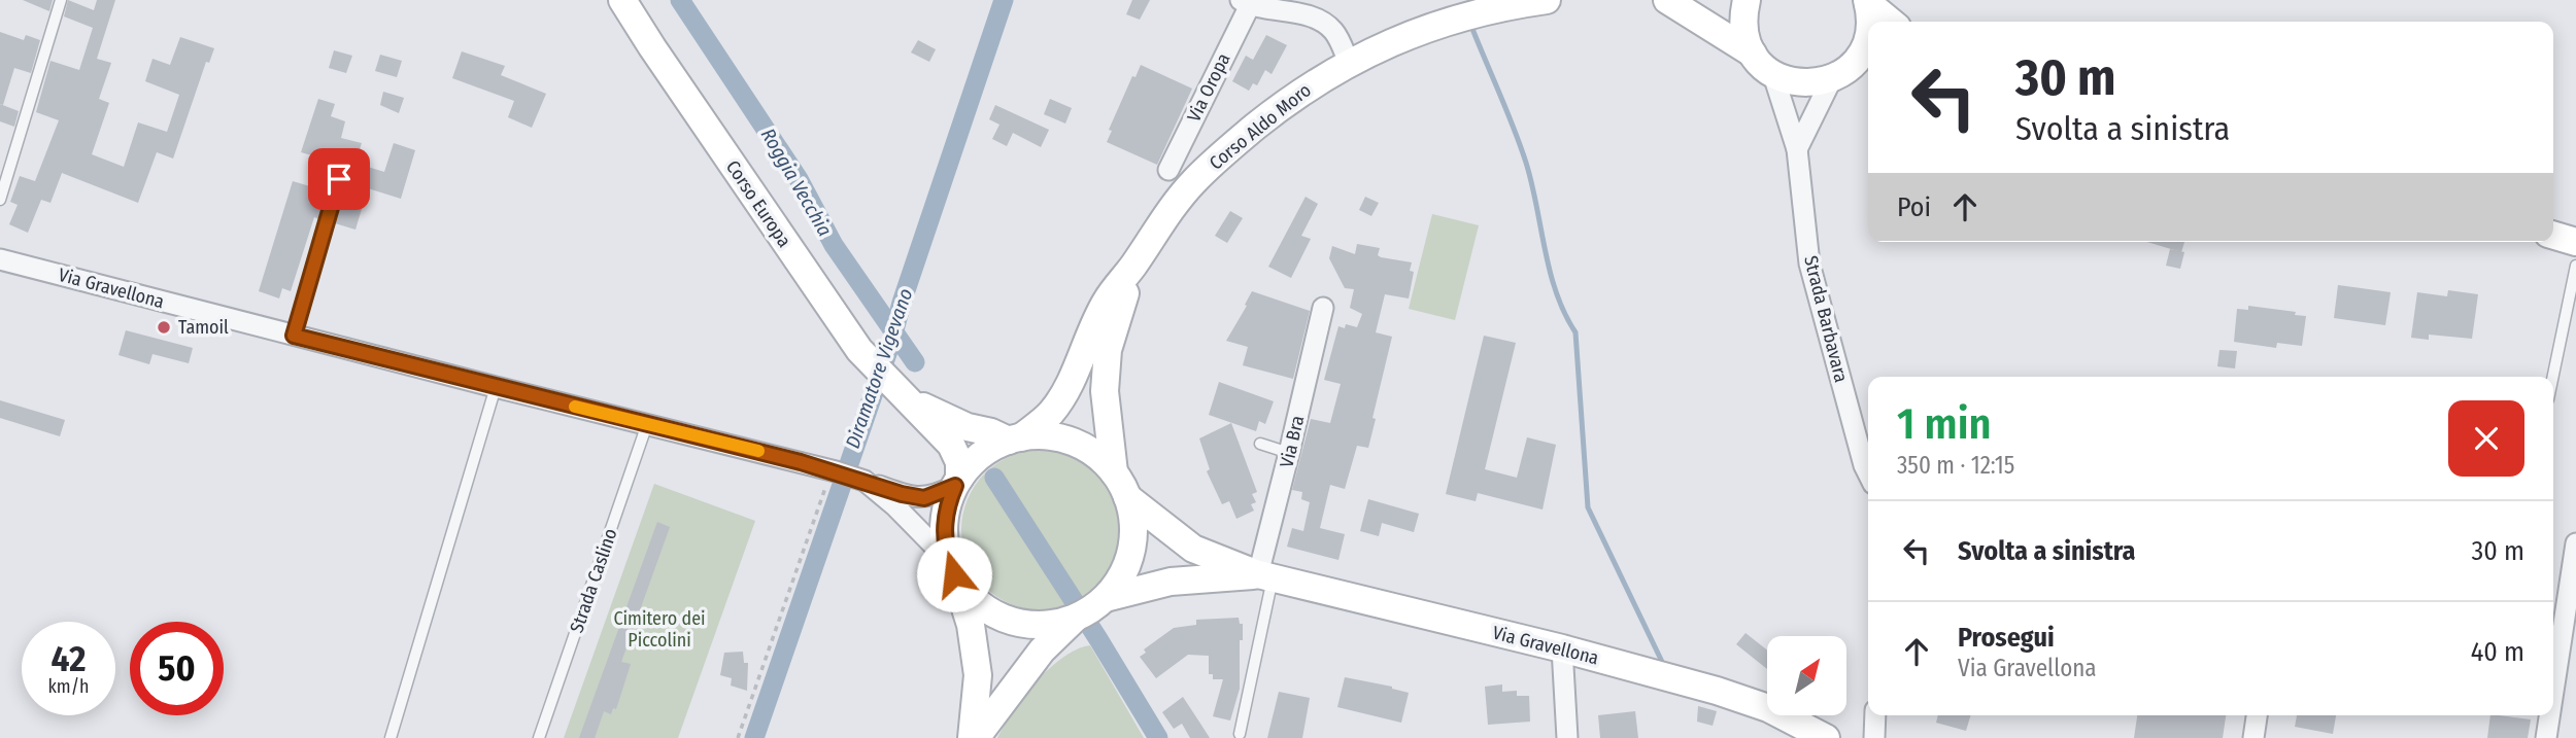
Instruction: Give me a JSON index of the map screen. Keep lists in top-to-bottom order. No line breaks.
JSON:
{"streets":{"main road":["Corso Aldo Moro","Corso Europa","Via Gravellona"],"street":["Via Oropa","Strada Barbavara","Via Bra"],"lane":["Strada Caslino"]},"crossings":[["Via Oropa","Corso Aldo Moro"],["Corso Aldo Moro","Corso Europa"],["Corso Aldo Moro","Via Gravellona"],["Corso Europa","Via Gravellona"],["Via Gravellona","Via Bra"],["Via Gravellona","Strada Caslino"]],"water":["Roggia Vecchia","Diramatore Vigevano"],"parks":["Cimitero dei Piccolini"],"places":["Tamoil"],"north":"top right","page":{"turn":["30 m","Svolta a sinistra"],"then":"Poi","heading":["1 min","350 m · 12:15"],"list":[{"name":"Svolta a sinistra","value":"30 m"},{"name":"Prosegui","note":"Via Gravellona","value":"40 m"}],"speed":"42 km/h","limit":"50"}}
